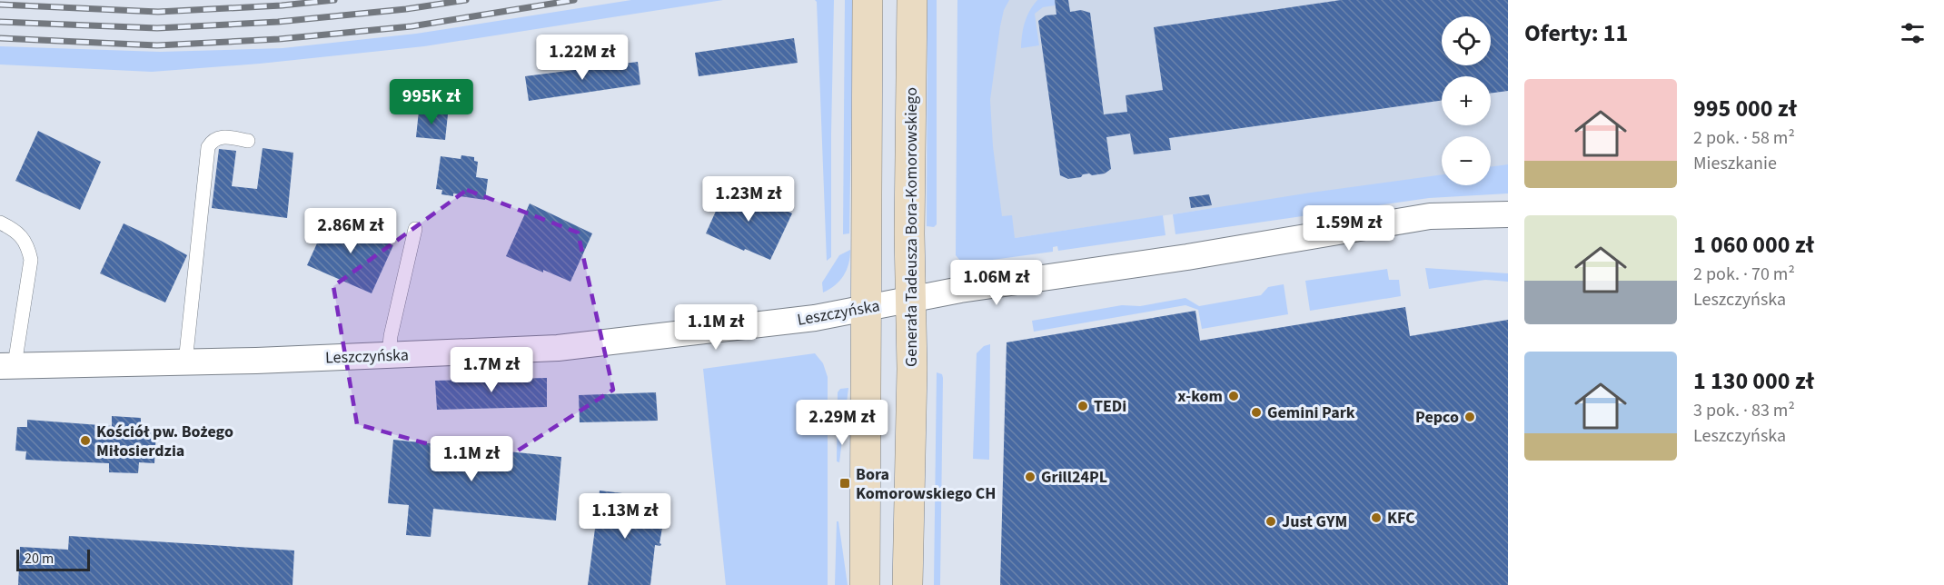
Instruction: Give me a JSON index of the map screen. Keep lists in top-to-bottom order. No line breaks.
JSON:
{"streets":{"main road":["Generała Tadeusza Bora-Komorowskiego"],"street":["Leszczyńska"]},"crossings":[["Generała Tadeusza Bora-Komorowskiego","Leszczyńska"]],"places":{"other":["x-kom","TEDi","Gemini Park","Pepco","Kościół pw. Bożego Miłosierdzia","Grill24PL","KFC","Just GYM"],"transit":["Bora Komorowskiego CH"]},"scale_bar":"20 m","page":{"heading":"Oferty: 11","map_buttons":["+","−"],"price":["1.22M zł","995K zł","1.23M zł","1.59M zł","2.86M zł","1.06M zł","1.1M zł","1.7M zł","2.29M zł","1.1M zł","1.13M zł"],"list":[{"name":"995 000 zł","note":"2 pok. · 58 m² · Mieszkanie"},{"name":"1 060 000 zł","note":"2 pok. · 70 m² · Leszczyńska"},{"name":"1 130 000 zł","note":"3 pok. · 83 m² · Leszczyńska"}],"scale":"20 m"}}
